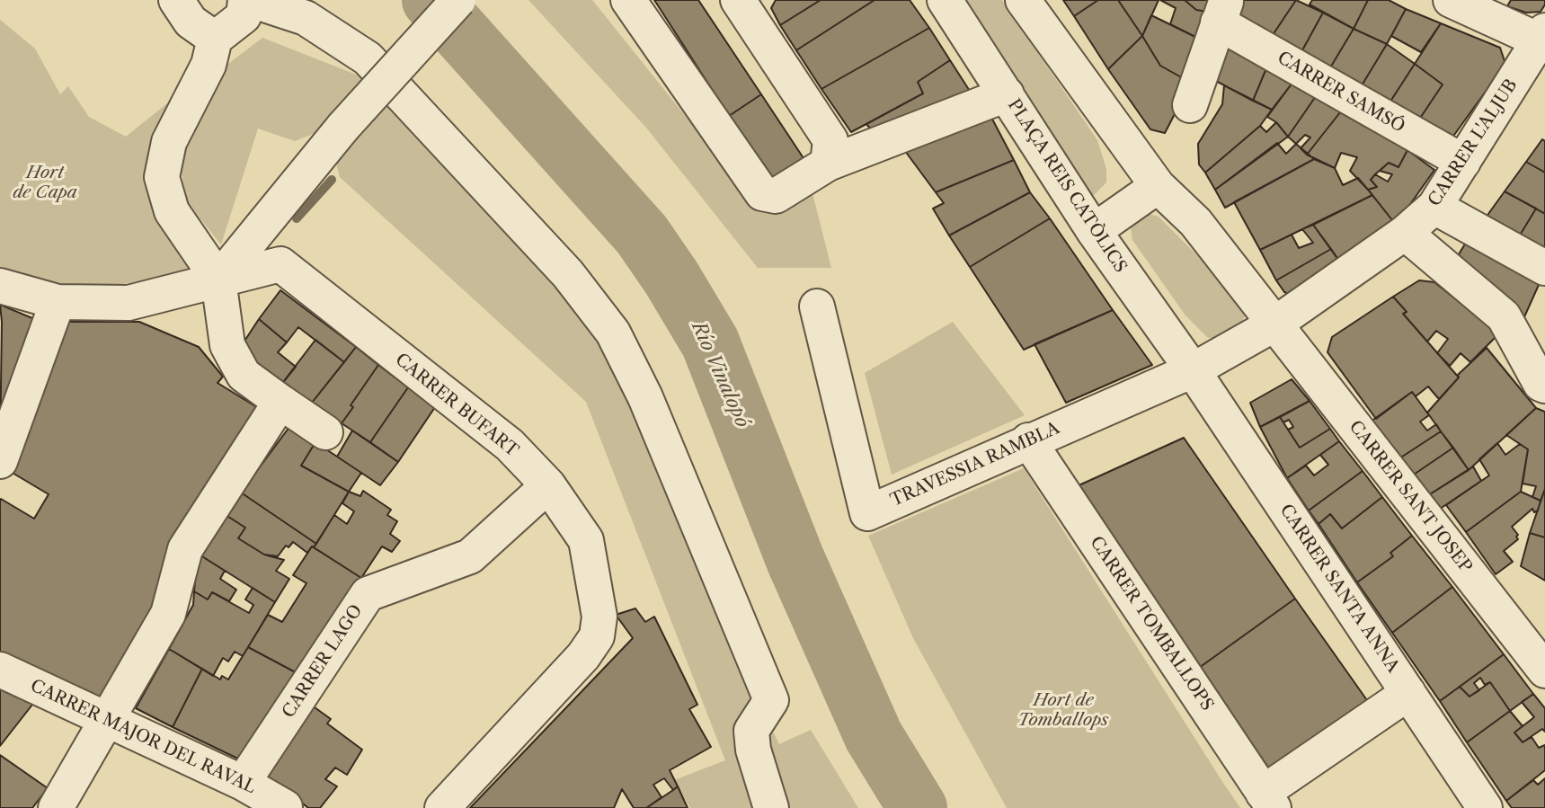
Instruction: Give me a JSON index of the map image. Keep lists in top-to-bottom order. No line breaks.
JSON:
{"streets":{"street":["CARRER SAMSÓ","CARRER L'ALJUB","PLAÇA REIS CATÒLICS","CARRER BUFART","TRAVESSIA RAMBLA","CARRER SANT JOSEP","CARRER SANTA ANNA","CARRER TOMBALLOPS","CARRER LAGO","CARRER MAJOR DEL RAVAL"]},"crossings":[["CARRER SAMSÓ","CARRER L'ALJUB"],["CARRER L'ALJUB","TRAVESSIA RAMBLA"],["CARRER L'ALJUB","CARRER SANT JOSEP"],["PLAÇA REIS CATÒLICS","TRAVESSIA RAMBLA"],["PLAÇA REIS CATÒLICS","CARRER SANTA ANNA"],["CARRER BUFART","CARRER LAGO"],["TRAVESSIA RAMBLA","CARRER SANT JOSEP"],["TRAVESSIA RAMBLA","CARRER SANTA ANNA"],["TRAVESSIA RAMBLA","CARRER TOMBALLOPS"],["CARRER LAGO","CARRER MAJOR DEL RAVAL"]],"water":["Río Vinalopó"],"parks":["Hort de Capa","Hort de Tomballops"]}
